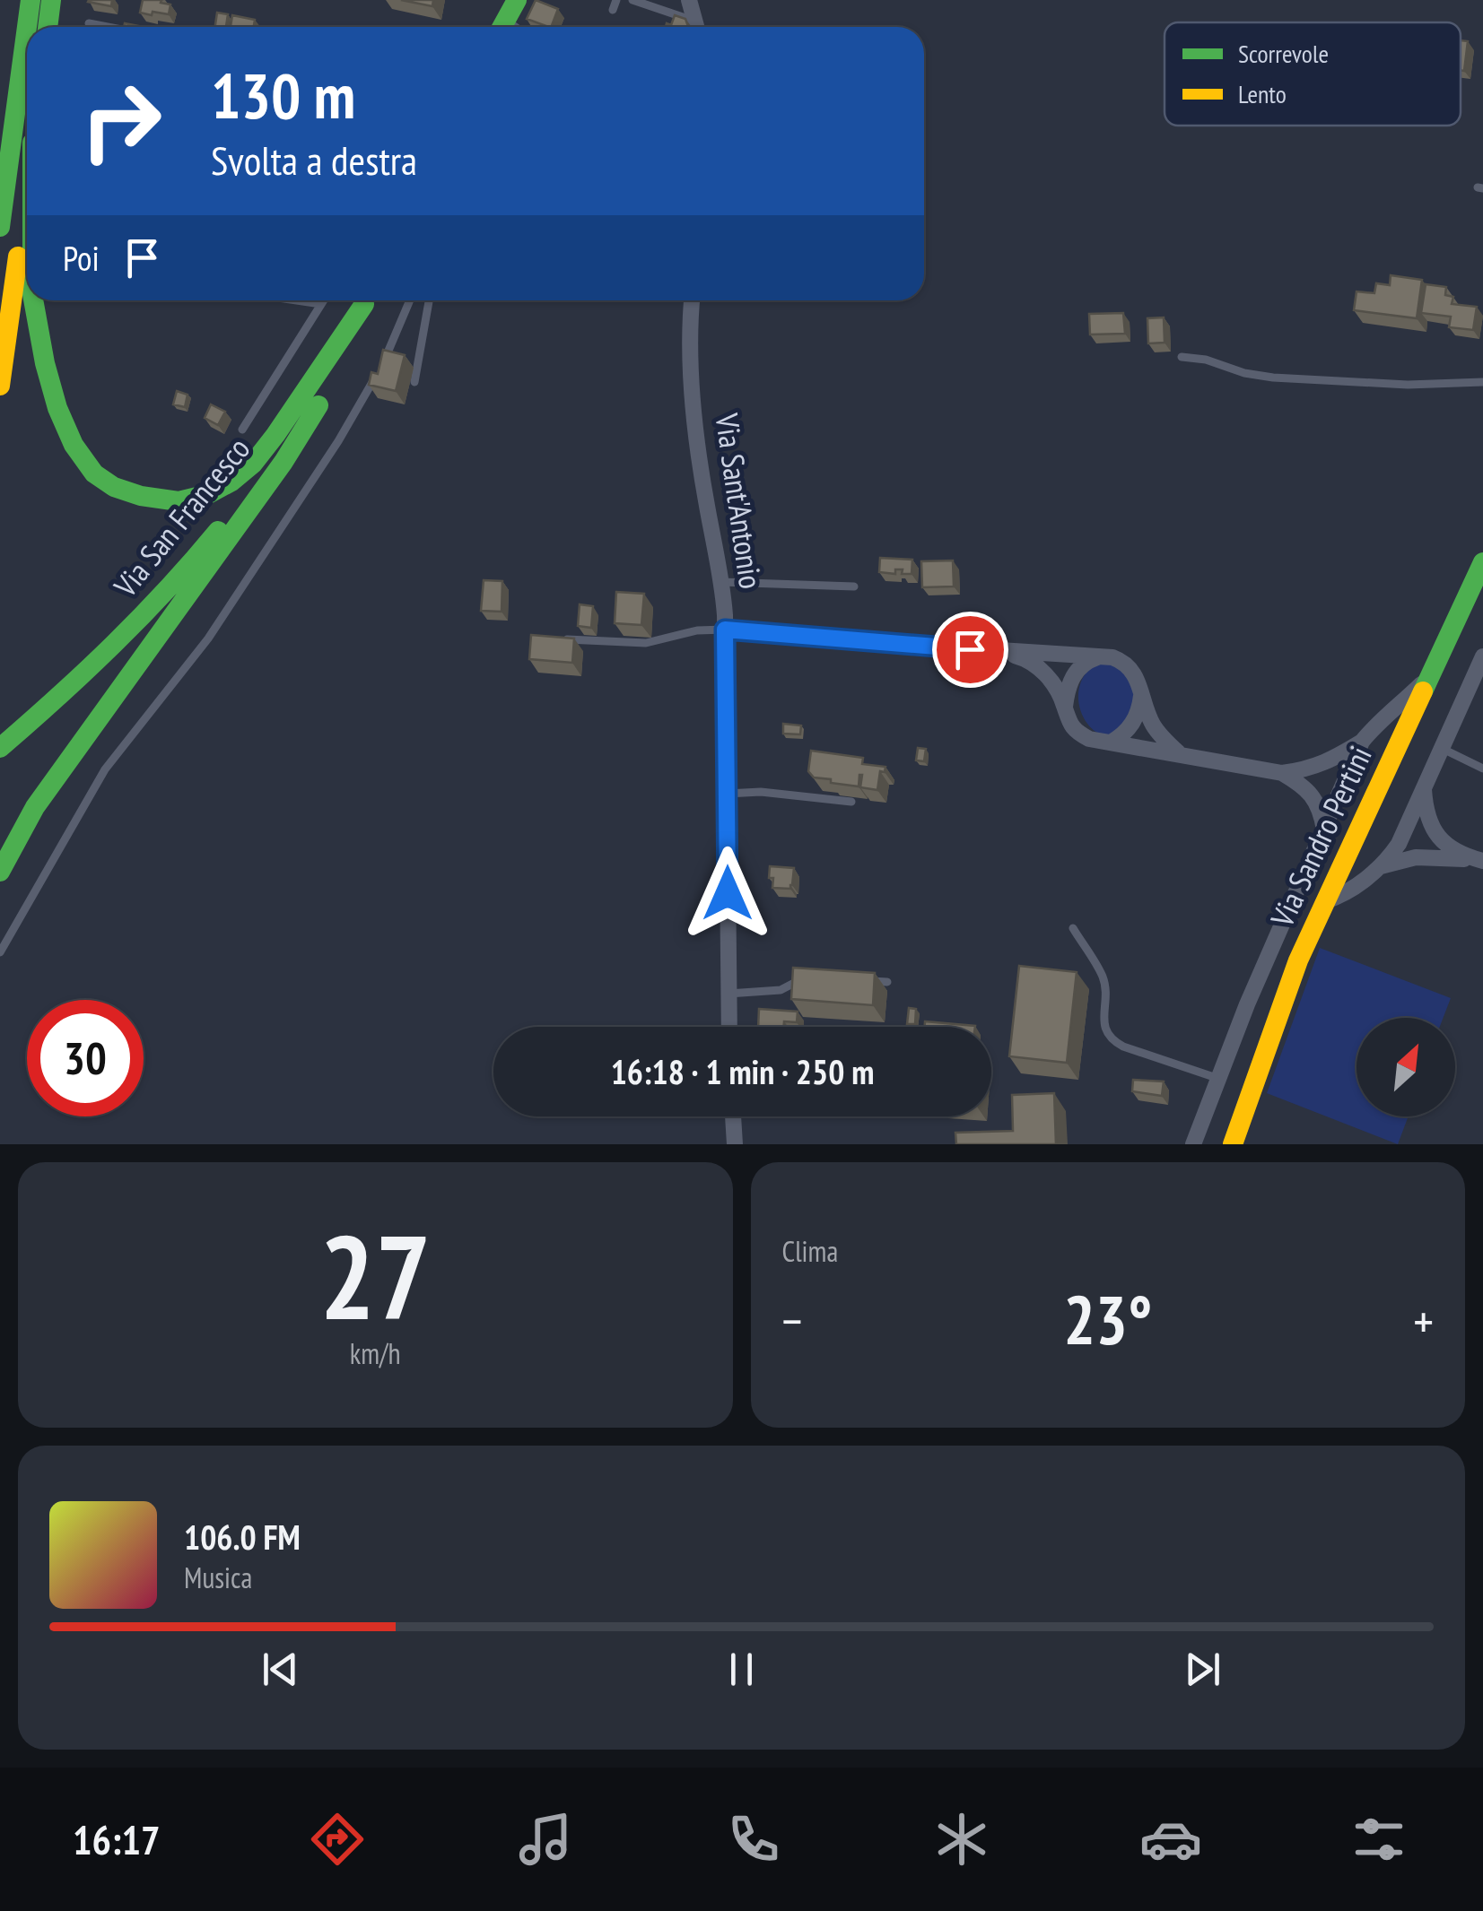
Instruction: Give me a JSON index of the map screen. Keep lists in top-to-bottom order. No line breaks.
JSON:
{"streets":{"main road":["Via San Francesco","Via Sandro Pertini"],"street":["Via Sant'Antonio"]},"legend":["Scorrevole","Lento"],"north":"top right","page":{"turn":["130 m","Svolta a destra"],"then":"Poi","limit":"30","trip":"16:18 · 1 min · 250 m","tile":[["27","km/h"],"Clima"],"heat":["−","23°","+"],"song":["106.0 FM","Musica"],"tabs":"16:17"}}
